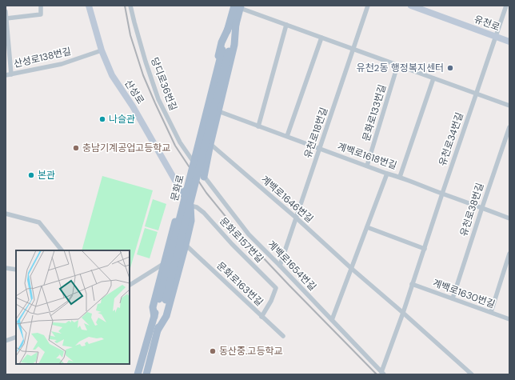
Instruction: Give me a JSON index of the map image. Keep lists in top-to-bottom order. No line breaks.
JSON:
{"streets":{"main road":["유천로","산성로","문화로"],"street":["산성로138번길","당디로36번길","문화로133번길","유천로18번길","유천로34번길","계백로1618번길","계백로1646번길","유천로38번길","문화로157번길","계백로1654번길","문화로163번길","계백로1630번길"]},"crossings":[["유천로","유천로34번길"],["산성로138번길","산성로"],["당디로36번길","계백로1654번길"],["문화로133번길","계백로1618번길"],["유천로18번길","계백로1618번길"],["유천로18번길","계백로1646번길"],["유천로18번길","계백로1654번길"],["유천로34번길","계백로1618번길"],["유천로34번길","계백로1646번길"],["유천로34번길","계백로1654번길"],["유천로34번길","계백로1630번길"],["계백로1618번길","유천로38번길"],["유천로38번길","계백로1630번길"],["문화로157번길","문화로163번길"]],"places":["유천2동 행정복지센터","나슬관","충남기계공업고등학교","본관","동산중.고등학교"]}
